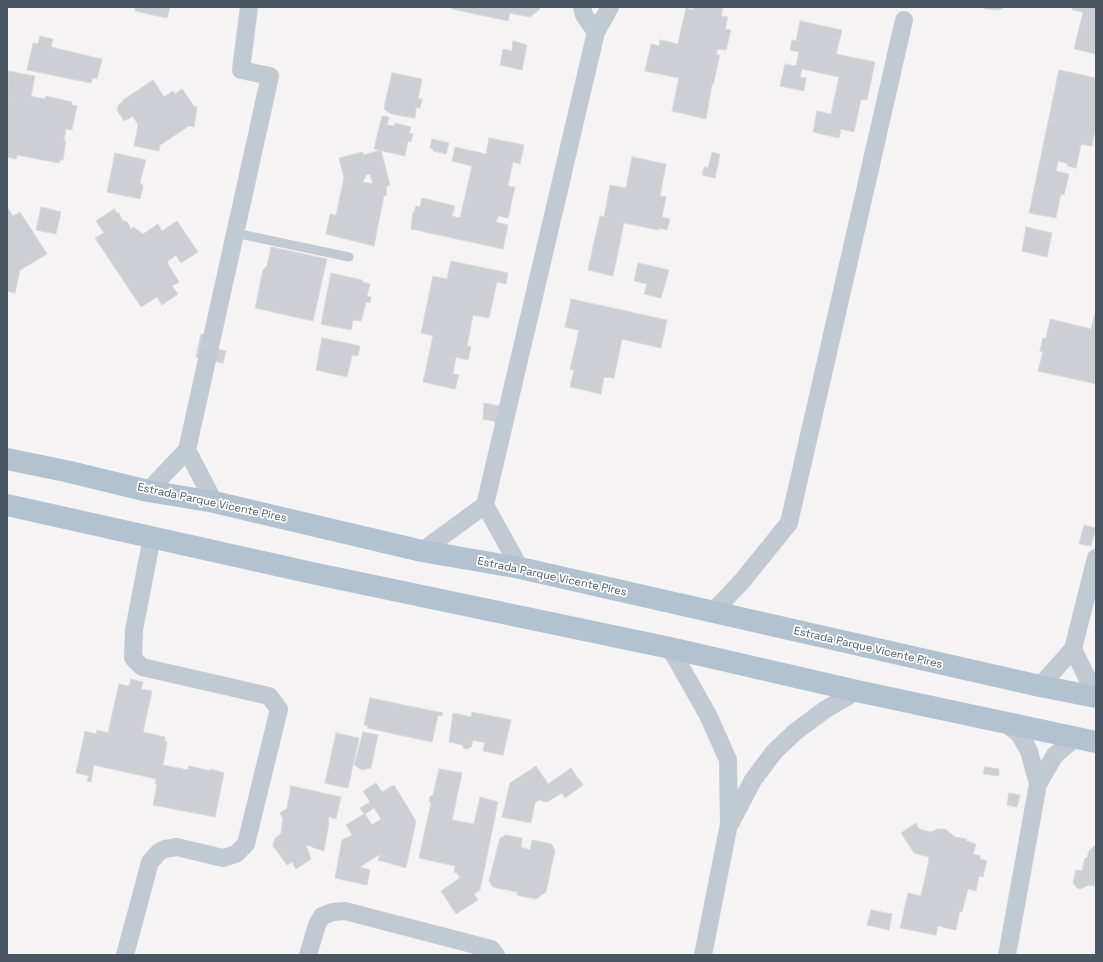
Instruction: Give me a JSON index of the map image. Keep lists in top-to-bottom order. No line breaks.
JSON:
{"streets":{"main road":["Estrada Parque Vicente Pires"]}}
